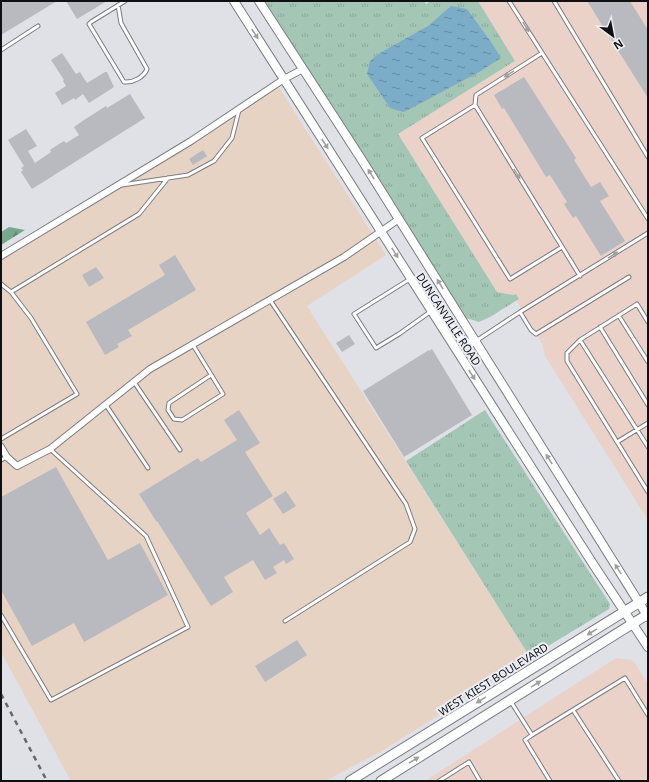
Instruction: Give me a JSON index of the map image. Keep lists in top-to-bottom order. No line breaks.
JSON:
{"streets":{"main road":["DUNCANVILLE ROAD","WEST KIEST BOULEVARD"]},"crossings":[["DUNCANVILLE ROAD","WEST KIEST BOULEVARD"]],"north":"bottom right"}
